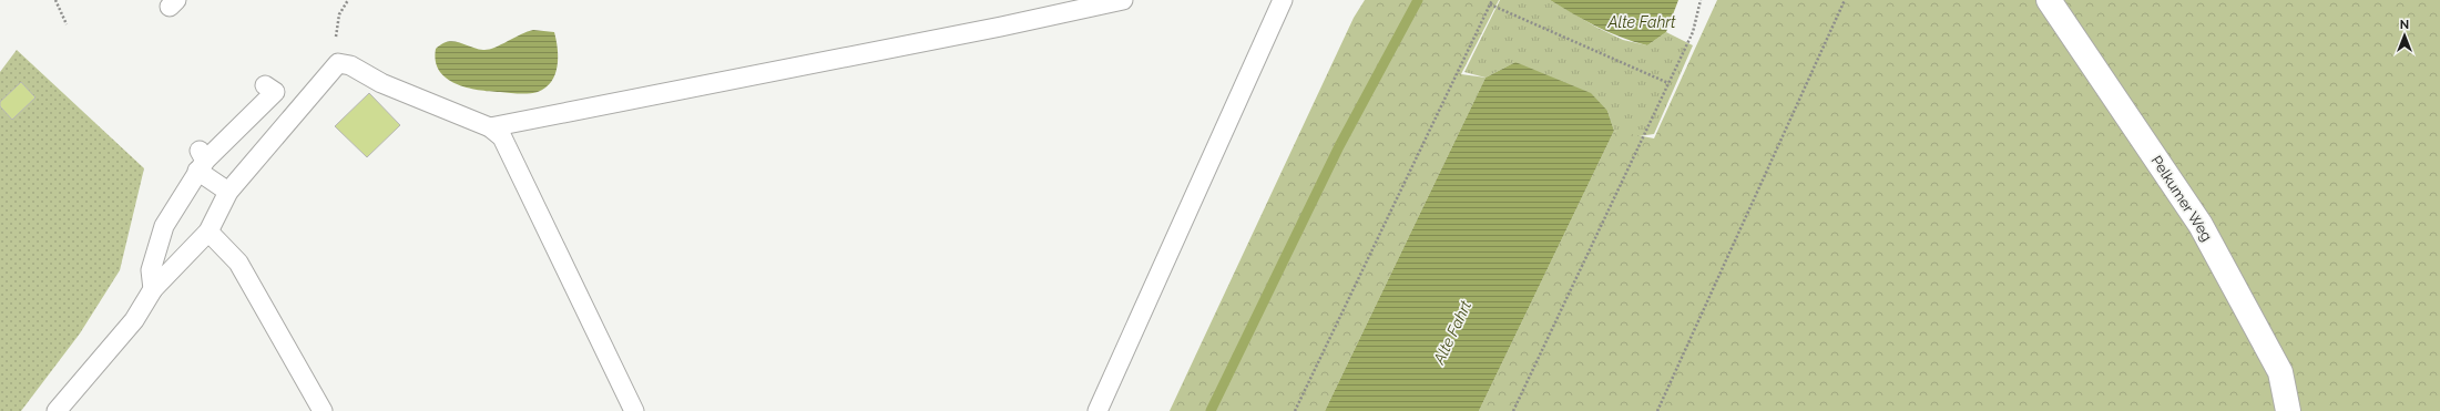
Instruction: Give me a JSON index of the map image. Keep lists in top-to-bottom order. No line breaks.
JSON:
{"streets":{"street":["Pelkumer Weg"]},"water":["Alte Fahrt"],"north":"top"}
